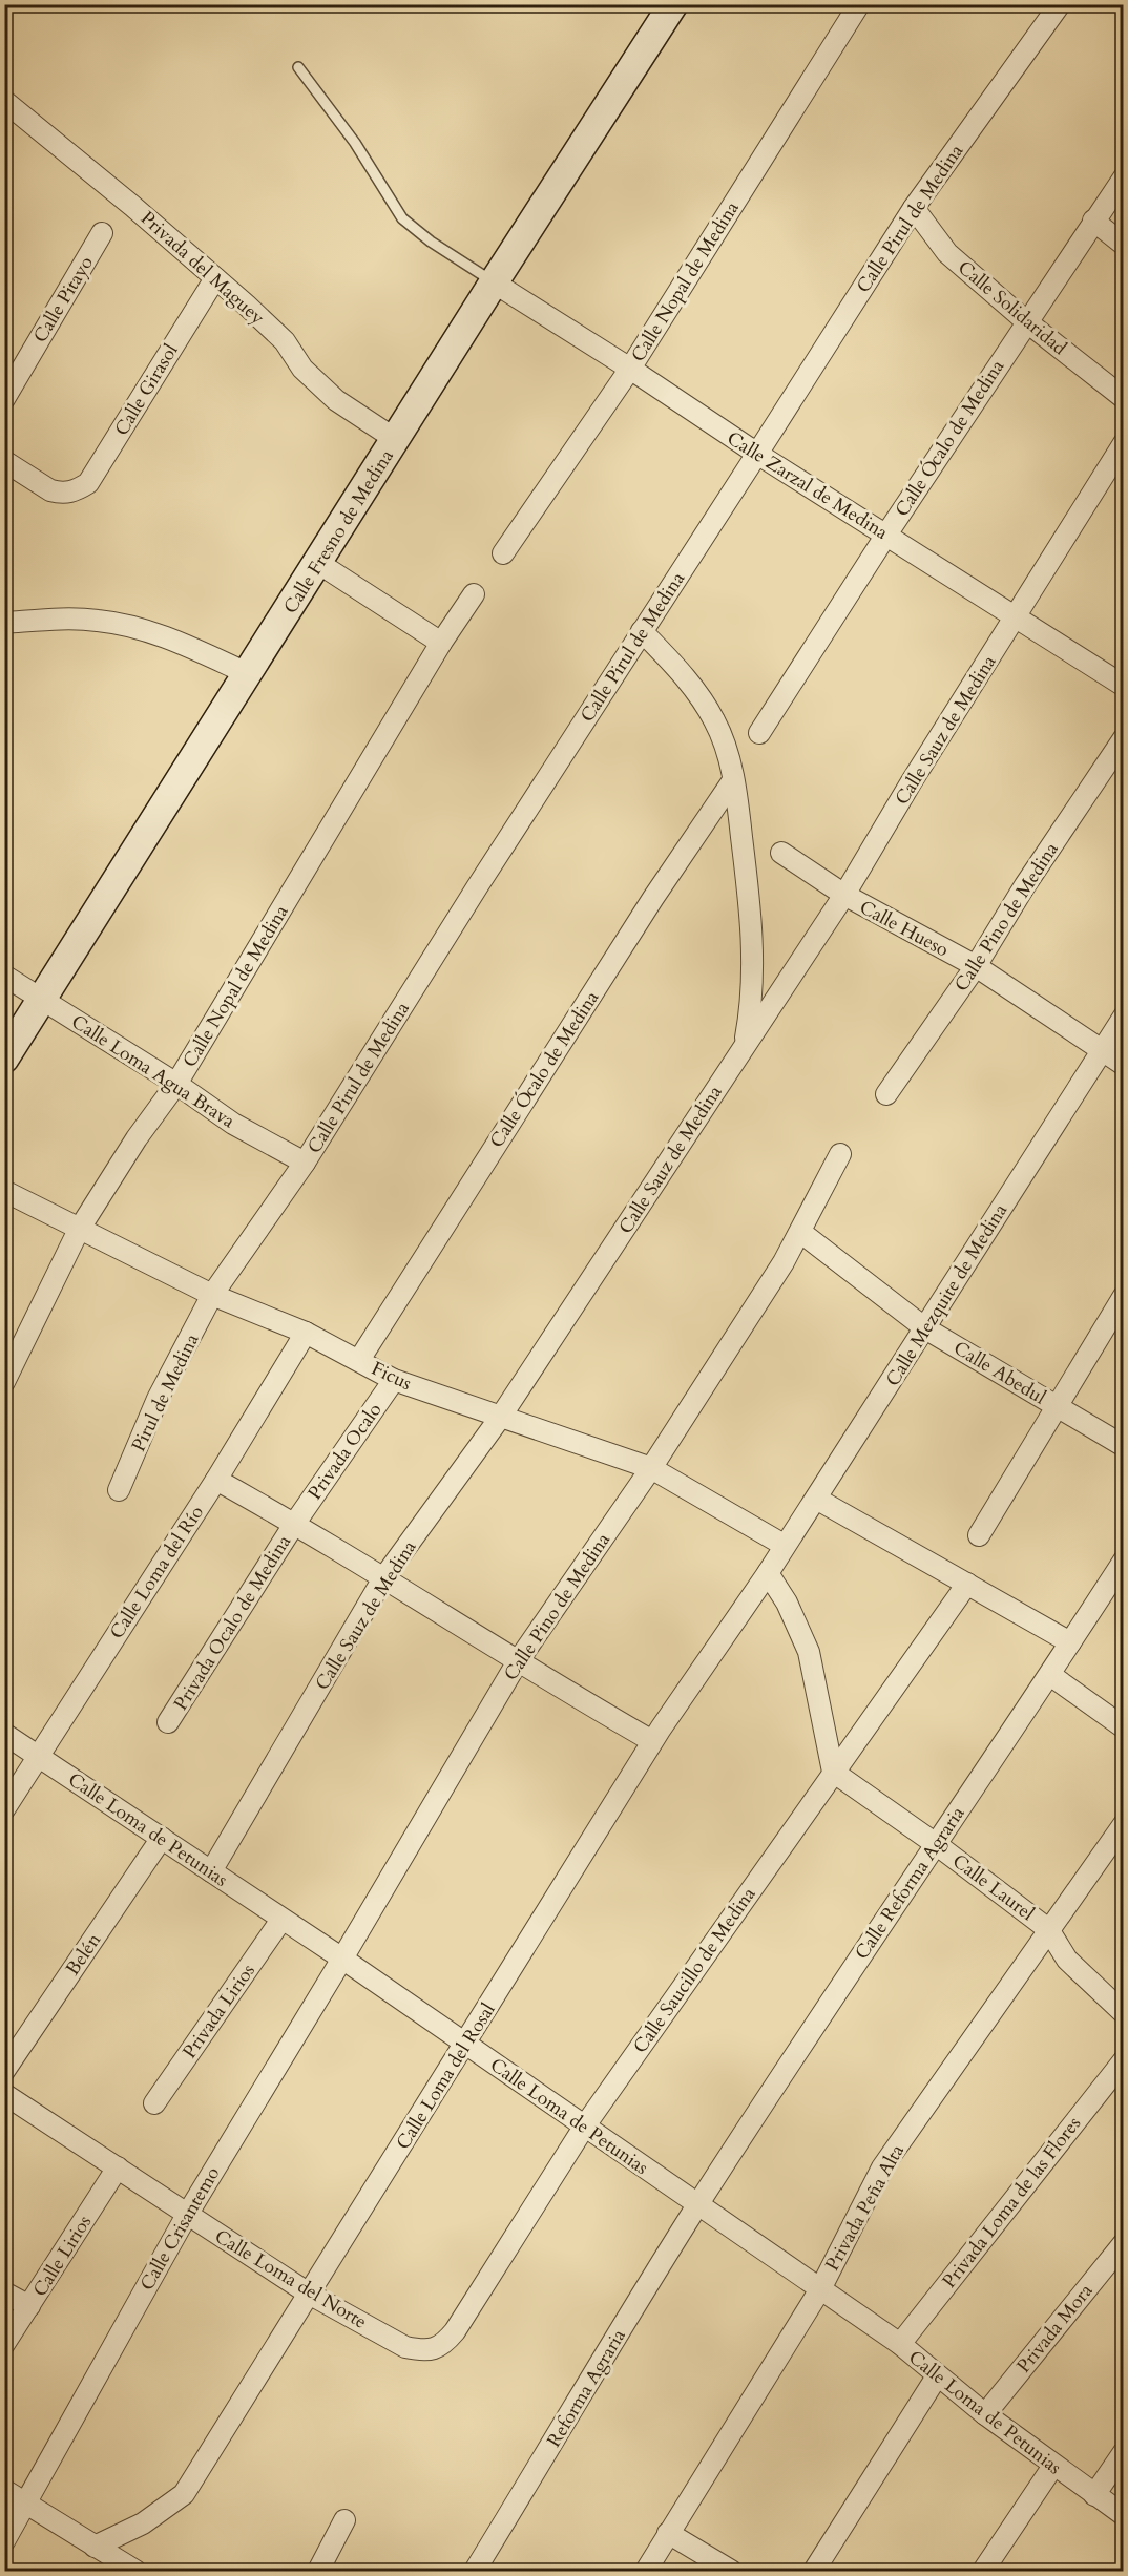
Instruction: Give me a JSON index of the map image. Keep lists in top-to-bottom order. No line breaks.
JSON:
{"streets":{"street":["Calle Pirul de Medina","Privada del Maguey","Calle Nopal de Medina","Calle Pitayo","Calle Solidaridad","Calle Girasol","Calle Ócalo de Medina","Calle Zarzal de Medina","Calle Fresno de Medina","Calle Sauz de Medina","Calle Pino de Medina","Calle Hueso","Calle Loma Agua Brava","Calle Mezquite de Medina","Calle Abedul","Ficus","Pirul de Medina","Privada Ocalo","Calle Loma del Río","Privada Ocalo de Medina","Calle Loma de Petunias","Calle Reforma Agraria","Calle Laurel","Belén","Calle Saucillo de Medina","Privada Lirios","Calle Loma del Rosal","Privada Loma de las Flores","Privada Peña Alta","Calle Crisantemo","Calle Lirios","Calle Loma del Norte","Privada Mora","Reforma Agraria"]},"crossings":[["Calle Pirul de Medina","Calle Solidaridad"],["Calle Pirul de Medina","Calle Zarzal de Medina"],["Calle Pirul de Medina","Calle Loma Agua Brava"],["Calle Pirul de Medina","Ficus"],["Calle Pirul de Medina","Pirul de Medina"],["Privada del Maguey","Calle Girasol"],["Privada del Maguey","Calle Fresno de Medina"],["Calle Nopal de Medina","Calle Zarzal de Medina"],["Calle Nopal de Medina","Calle Loma Agua Brava"],["Calle Nopal de Medina","Ficus"],["Calle Solidaridad","Calle Ócalo de Medina"],["Calle Ócalo de Medina","Calle Zarzal de Medina"],["Calle Ócalo de Medina","Ficus"],["Calle Zarzal de Medina","Calle Fresno de Medina"],["Calle Zarzal de Medina","Calle Sauz de Medina"],["Calle Fresno de Medina","Calle Loma Agua Brava"],["Calle Sauz de Medina","Calle Hueso"],["Calle Sauz de Medina","Ficus"],["Calle Sauz de Medina","Calle Loma de Petunias"],["Calle Pino de Medina","Calle Hueso"],["Calle Pino de Medina","Calle Abedul"],["Calle Pino de Medina","Ficus"],["Calle Pino de Medina","Calle Loma de Petunias"],["Calle Pino de Medina","Calle Crisantemo"],["Calle Hueso","Calle Mezquite de Medina"],["Calle Mezquite de Medina","Calle Abedul"],["Calle Mezquite de Medina","Ficus"],["Calle Mezquite de Medina","Calle Loma del Rosal"],["Ficus","Pirul de Medina"],["Ficus","Privada Ocalo"],["Ficus","Calle Loma del Río"],["Privada Ocalo","Privada Ocalo de Medina"],["Calle Loma del Río","Calle Loma de Petunias"],["Calle Loma de Petunias","Calle Reforma Agraria"],["Calle Loma de Petunias","Belén"],["Calle Loma de Petunias","Calle Saucillo de Medina"],["Calle Loma de Petunias","Privada Lirios"],["Calle Loma de Petunias","Calle Loma del Rosal"],["Calle Loma de Petunias","Privada Loma de las Flores"],["Calle Loma de Petunias","Privada Peña Alta"],["Calle Loma de Petunias","Calle Crisantemo"],["Calle Loma de Petunias","Privada Mora"],["Calle Loma de Petunias","Reforma Agraria"],["Calle Reforma Agraria","Calle Laurel"],["Calle Reforma Agraria","Reforma Agraria"],["Calle Laurel","Calle Saucillo de Medina"],["Calle Laurel","Privada Peña Alta"],["Calle Saucillo de Medina","Calle Loma del Norte"],["Calle Loma del Rosal","Calle Loma del Norte"],["Calle Crisantemo","Calle Loma del Norte"],["Calle Lirios","Calle Loma del Norte"]]}
